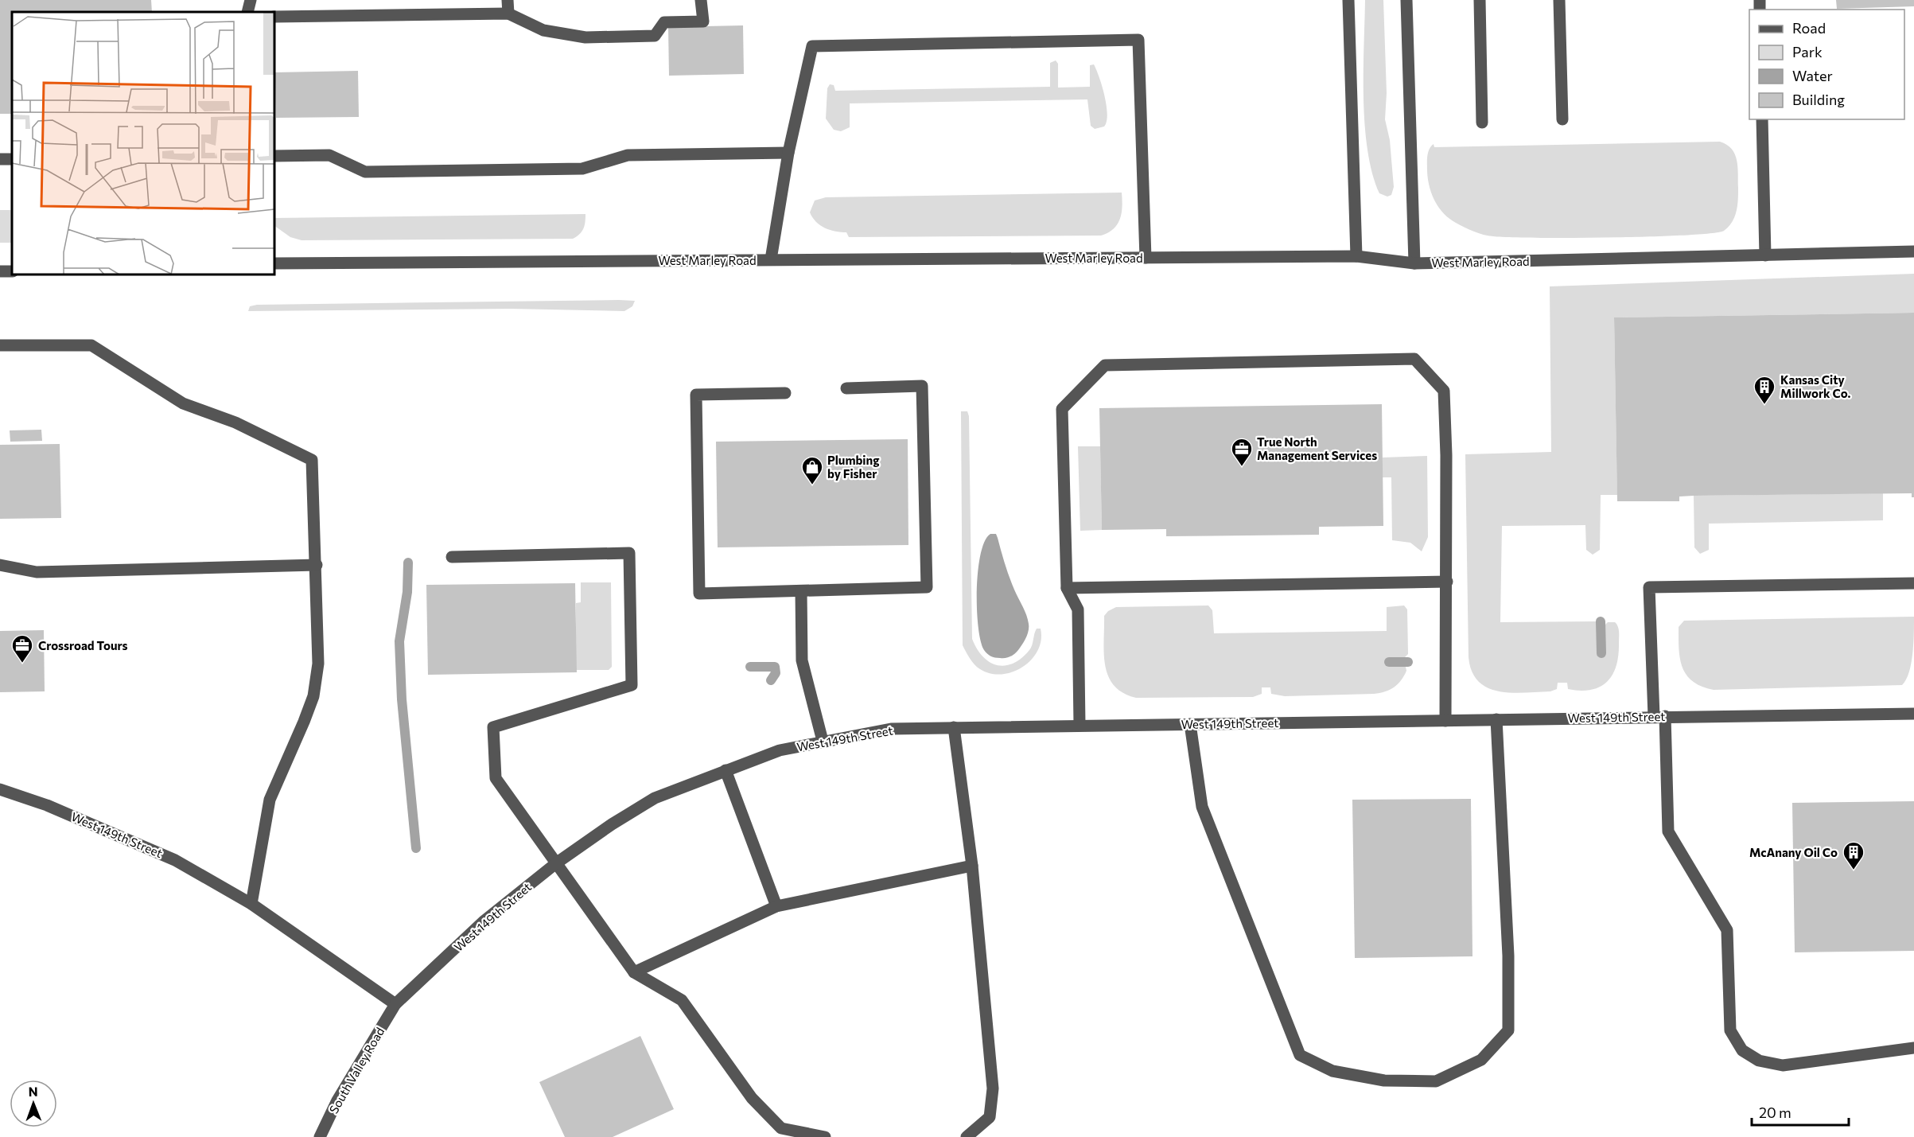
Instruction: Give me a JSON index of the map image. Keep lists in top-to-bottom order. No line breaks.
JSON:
{"streets":{"street":["West Marley Road","West 149th Street","South Valley Road"]},"crossings":[["West 149th Street","South Valley Road"]],"places":{"building":["Kansas City Millwork Co.","McAnany Oil Co"],"office":["True North Management Services","Crossroad Tours"],"shop":["Plumbing by Fisher"]},"legend":["Road","Park","Water","Building"],"scale_bar":"20 m","north":"top"}
